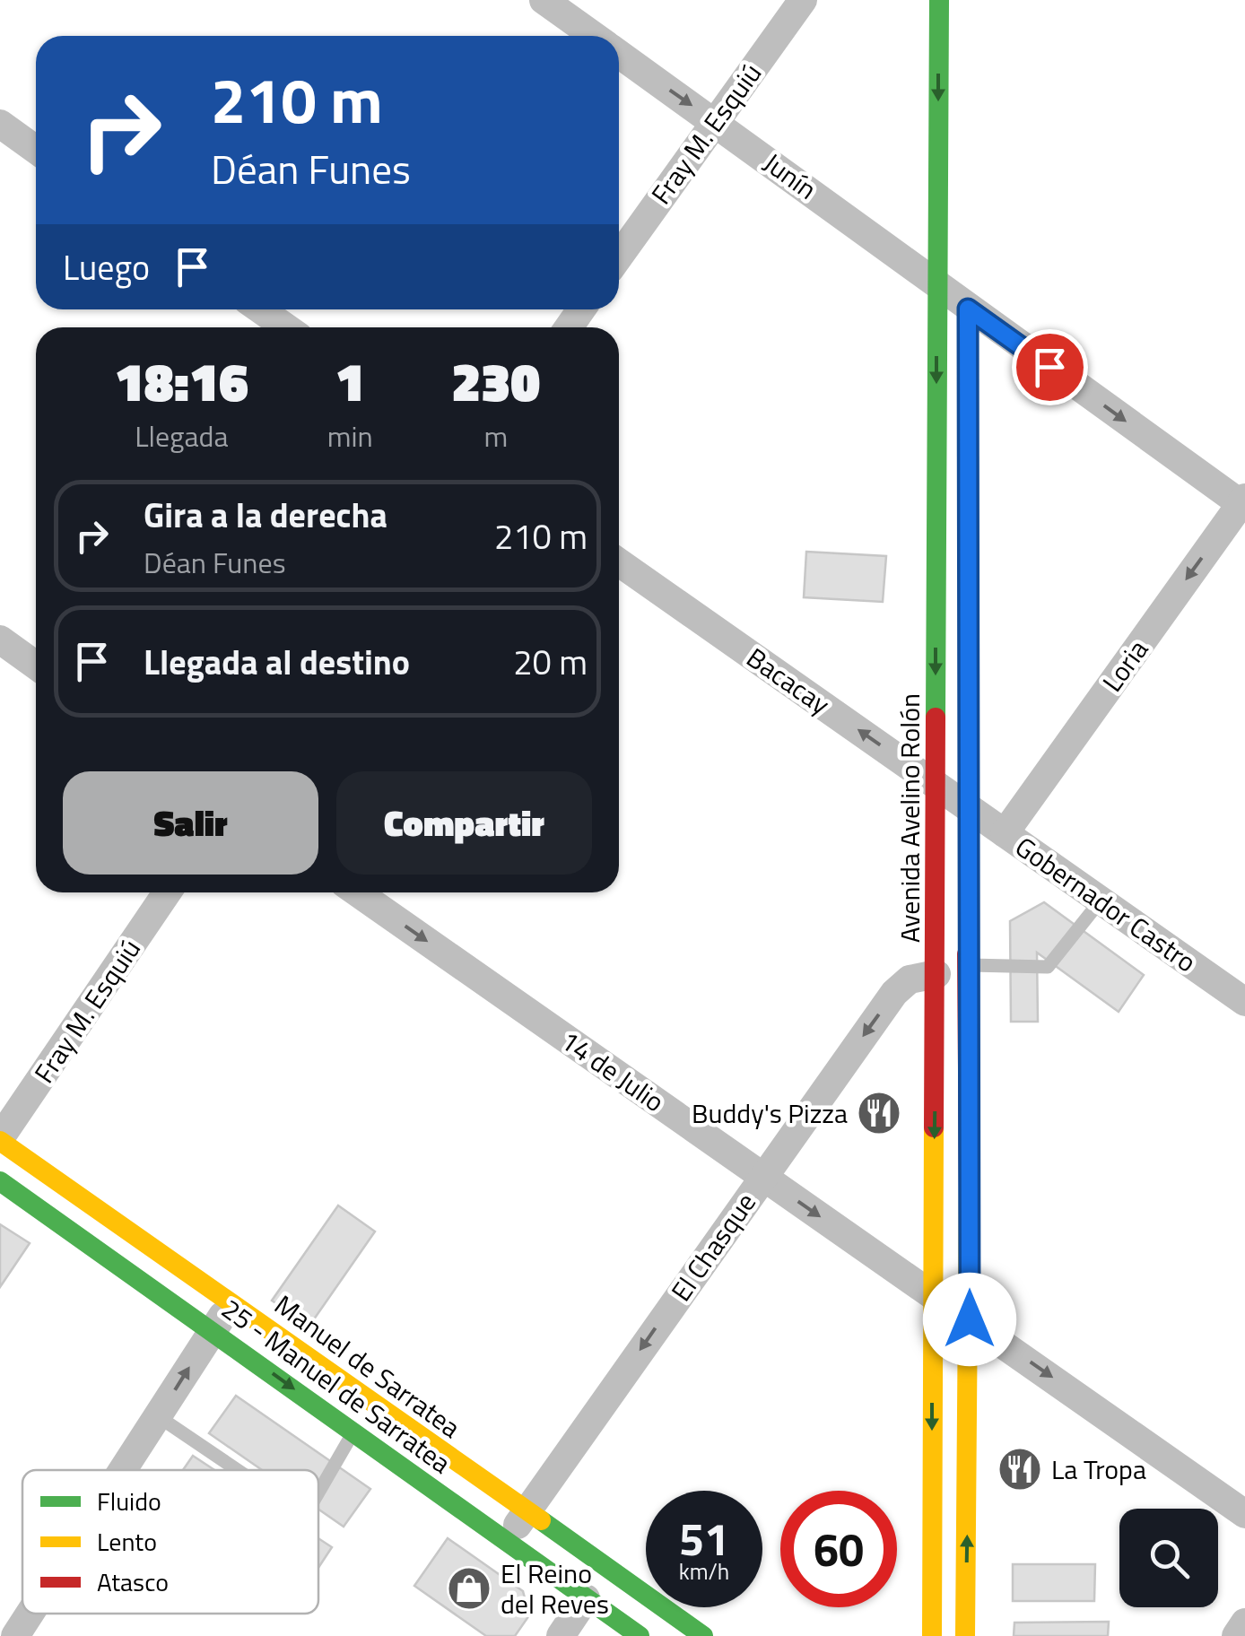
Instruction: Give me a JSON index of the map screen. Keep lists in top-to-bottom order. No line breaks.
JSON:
{"streets":{"main road":["Avenida Avelino Rolón","Manuel de Sarratea","25 - Manuel de Sarratea"],"street":["Fray M. Esquiú","Junín","Loria","Bacacay","Gobernador Castro","14 de Julio","El Chasque"]},"crossings":[["Fray M. Esquiú","Junín"],["Fray M. Esquiú","Manuel de Sarratea"],["Junín","Loria"],["Junín","Avenida Avelino Rolón"],["Loria","Gobernador Castro"],["Bacacay","Avenida Avelino Rolón"],["Bacacay","Gobernador Castro"],["Avenida Avelino Rolón","14 de Julio"],["Avenida Avelino Rolón","El Chasque"],["14 de Julio","El Chasque"],["El Chasque","Manuel de Sarratea"],["El Chasque","25 - Manuel de Sarratea"]],"one_way":["Junín","Loria","Bacacay","14 de Julio","El Chasque"],"places":{"restaurant":["Buddy's Pizza","La Tropa"],"shop":["El Reino del Reves"]},"legend":["Fluido","Lento","Atasco"],"page":{"turn":["210 m","Déan Funes"],"then":"Luego","eta":["18:16","Llegada","1","min","230","m"],"list":[{"name":"Gira a la derecha","note":"Déan Funes","value":"210 m"},{"name":"Llegada al destino","value":"20 m"}],"buttons":["Salir","Compartir"],"speed":"51 km/h","limit":"60"}}
